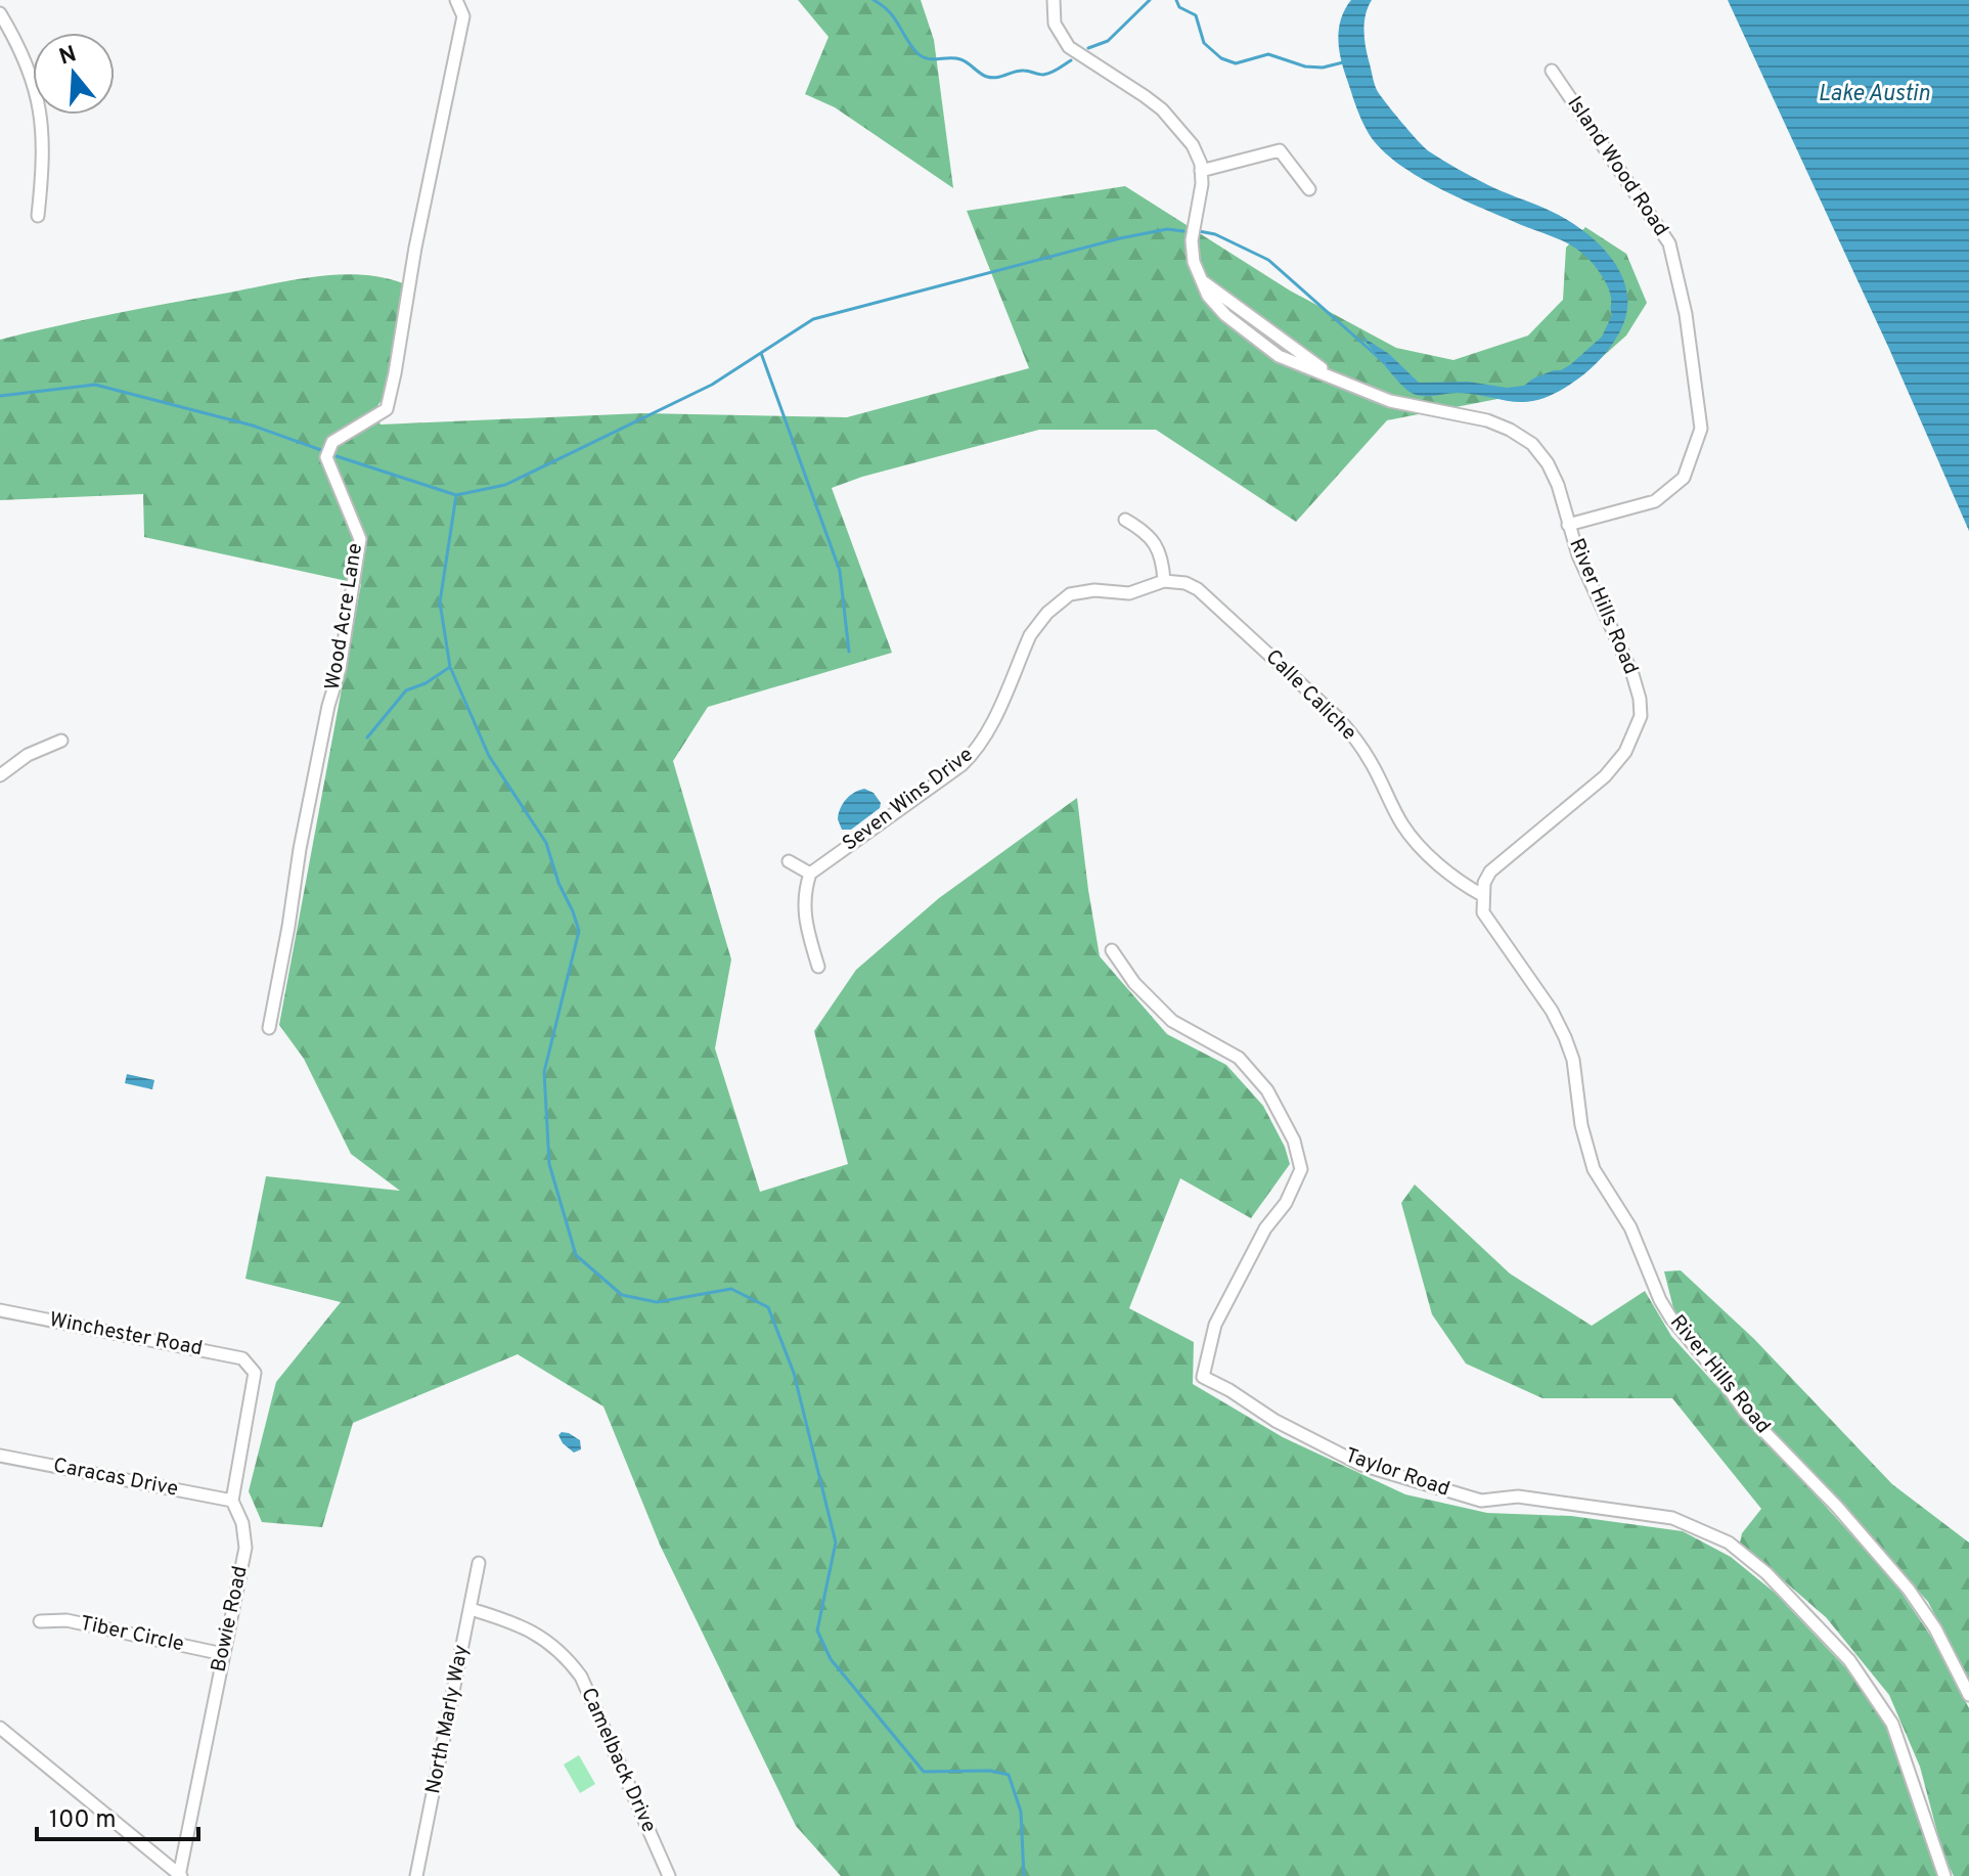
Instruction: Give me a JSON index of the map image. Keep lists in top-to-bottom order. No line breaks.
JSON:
{"streets":{"street":["Island Wood Road","River Hills Road","Wood Acre Lane","Calle Caliche","Seven Wins Drive","Winchester Road","Taylor Road","Caracas Drive","Bowie Road","Tiber Circle","North Marly Way","Camelback Drive"]},"crossings":[["Island Wood Road","River Hills Road"],["River Hills Road","Calle Caliche"],["Calle Caliche","Seven Wins Drive"],["Winchester Road","Bowie Road"],["Caracas Drive","Bowie Road"],["Bowie Road","Tiber Circle"],["North Marly Way","Camelback Drive"]],"water":["Lake Austin"],"scale_bar":"100 m","north":"top"}
